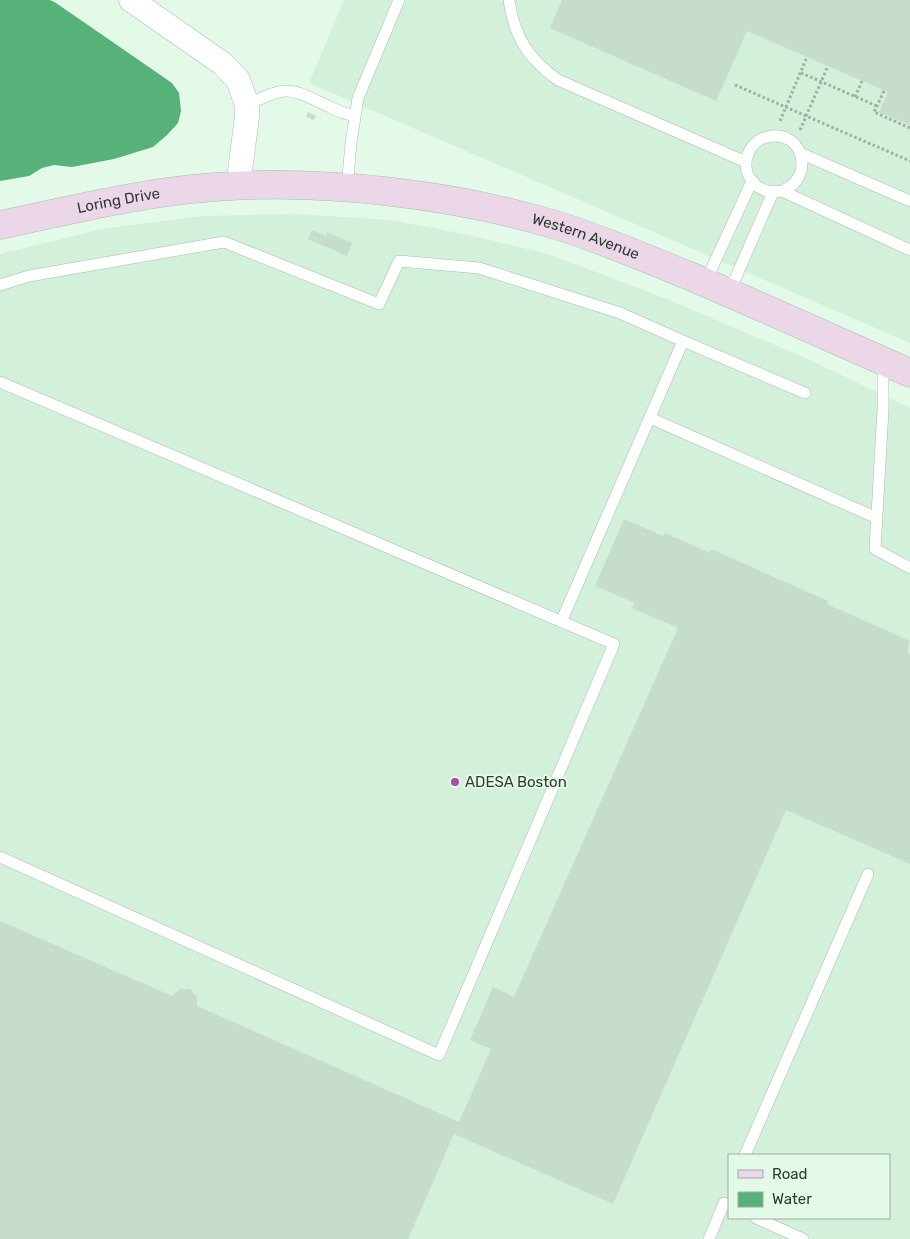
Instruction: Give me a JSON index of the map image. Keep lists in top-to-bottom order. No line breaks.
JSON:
{"streets":{"street":["Loring Drive","Western Avenue"]},"crossings":[["Loring Drive","Western Avenue"]],"places":["ADESA Boston"],"legend":["Road","Water"]}
